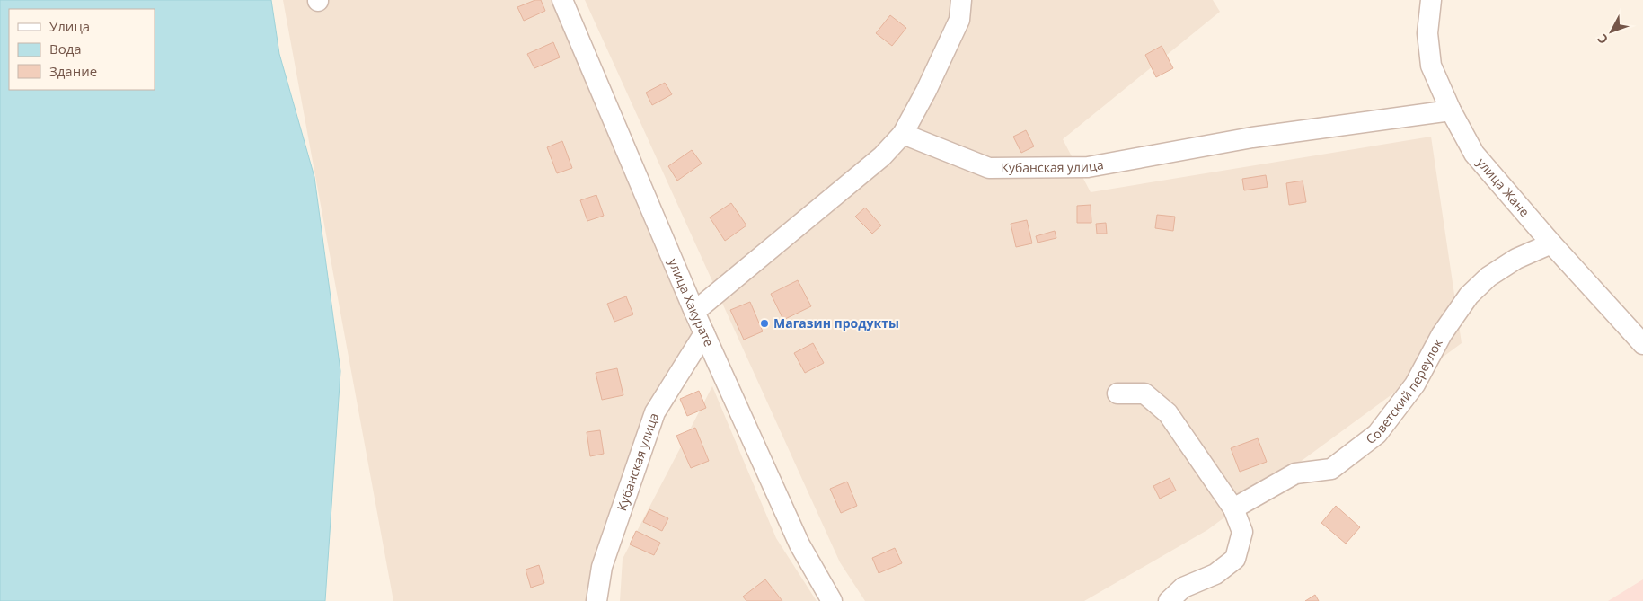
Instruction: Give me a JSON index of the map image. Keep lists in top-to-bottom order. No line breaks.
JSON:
{"streets":{"street":["Кубанская улица","улица Жане","улица Хакурате","Советский переулок"]},"crossings":[["Кубанская улица","улица Жане"],["Кубанская улица","улица Хакурате"],["улица Жане","Советский переулок"]],"places":["Магазин продукты"],"legend":["Улица","Вода","Здание"],"north":"bottom left"}
